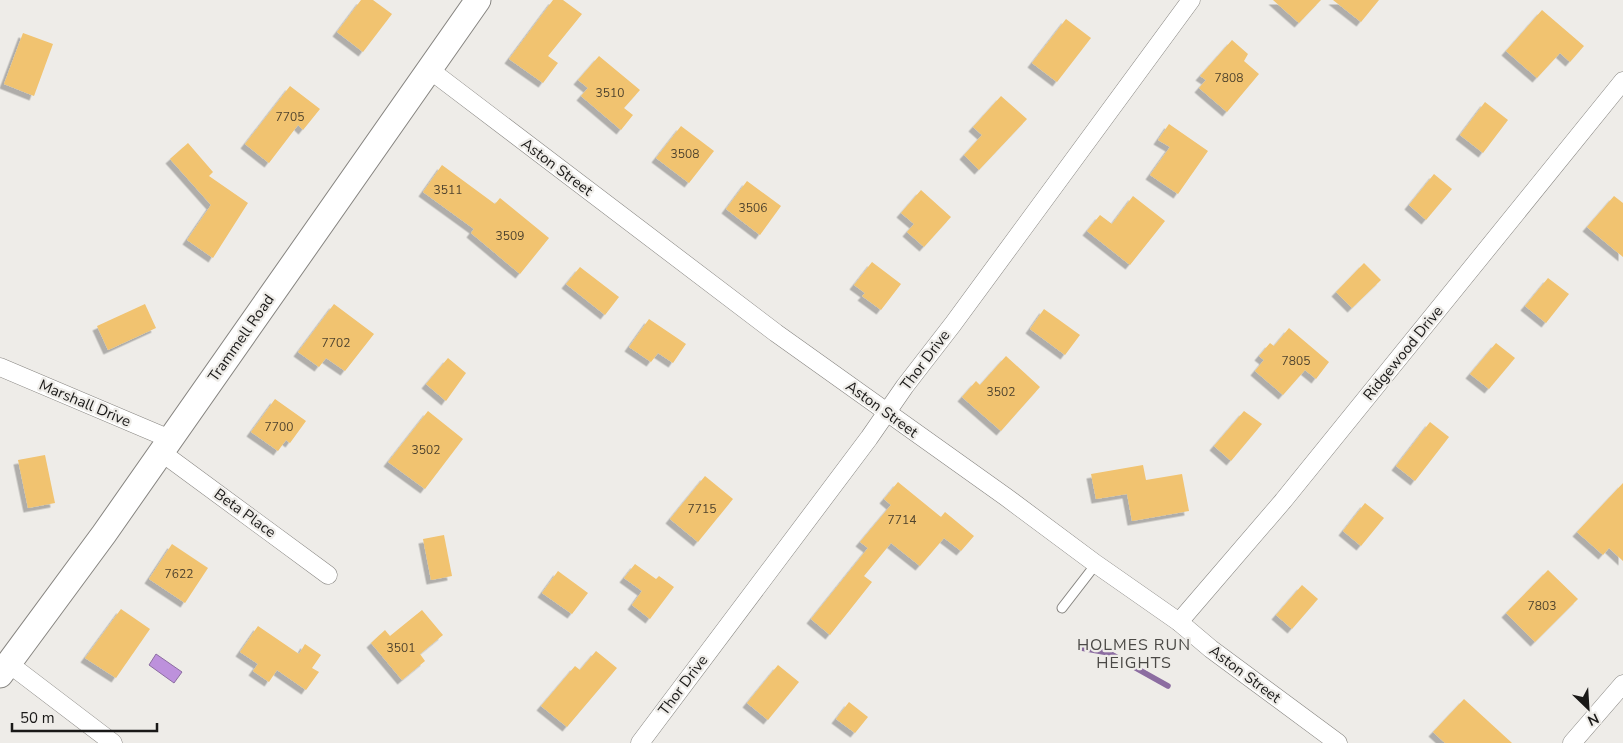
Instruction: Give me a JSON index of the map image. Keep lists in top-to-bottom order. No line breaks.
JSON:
{"streets":{"street":["Aston Street","Trammell Road","Ridgewood Drive","Thor Drive","Marshall Drive","Beta Place"]},"crossings":[["Aston Street","Trammell Road"],["Aston Street","Ridgewood Drive"],["Aston Street","Thor Drive"],["Trammell Road","Marshall Drive"],["Trammell Road","Beta Place"],["Marshall Drive","Beta Place"]],"districts":["HOLMES RUN HEIGHTS"],"house_numbers":["7808","3510","7705","3508","3511","3506","3509","7702","7805","3502","7700","3502","7715","7714","7622","7803","3501"],"scale_bar":"50 m","north":"bottom right"}
